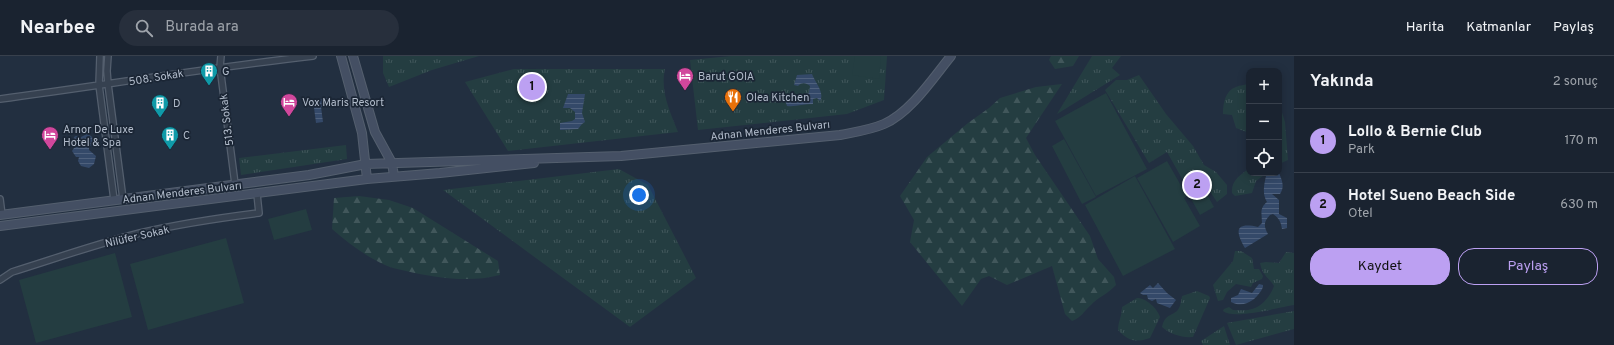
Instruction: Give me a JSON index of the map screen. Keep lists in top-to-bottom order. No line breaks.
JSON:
{"streets":{"main road":["Adnan Menderes Bulvarı"],"street":["508. Sokak","513. Sokak","Nilüfer Sokak"]},"crossings":[["508. Sokak","513. Sokak"],["513. Sokak","Adnan Menderes Bulvarı"],["Adnan Menderes Bulvarı","Nilüfer Sokak"]],"places":{"building":["G","D","C"],"hotel":["Barut GOIA","Vox Maris Resort","Arnor De Luxe Hotel & Spa"],"restaurant":["Olea Kitchen"]},"page":{"header":"Nearbee","search":"Burada ara","nav":["Harita","Katmanlar","Paylaş"],"heading":["Yakında","2 sonuç"],"map_buttons":["+","−"],"pins":["1","2"],"list":[{"mark":"1","name":"Lollo & Bernie Club","note":"Park","value":"170 m"},{"mark":"2","name":"Hotel Sueno Beach Side","note":"Otel","value":"630 m"}],"buttons":["Kaydet","Paylaş"]}}
